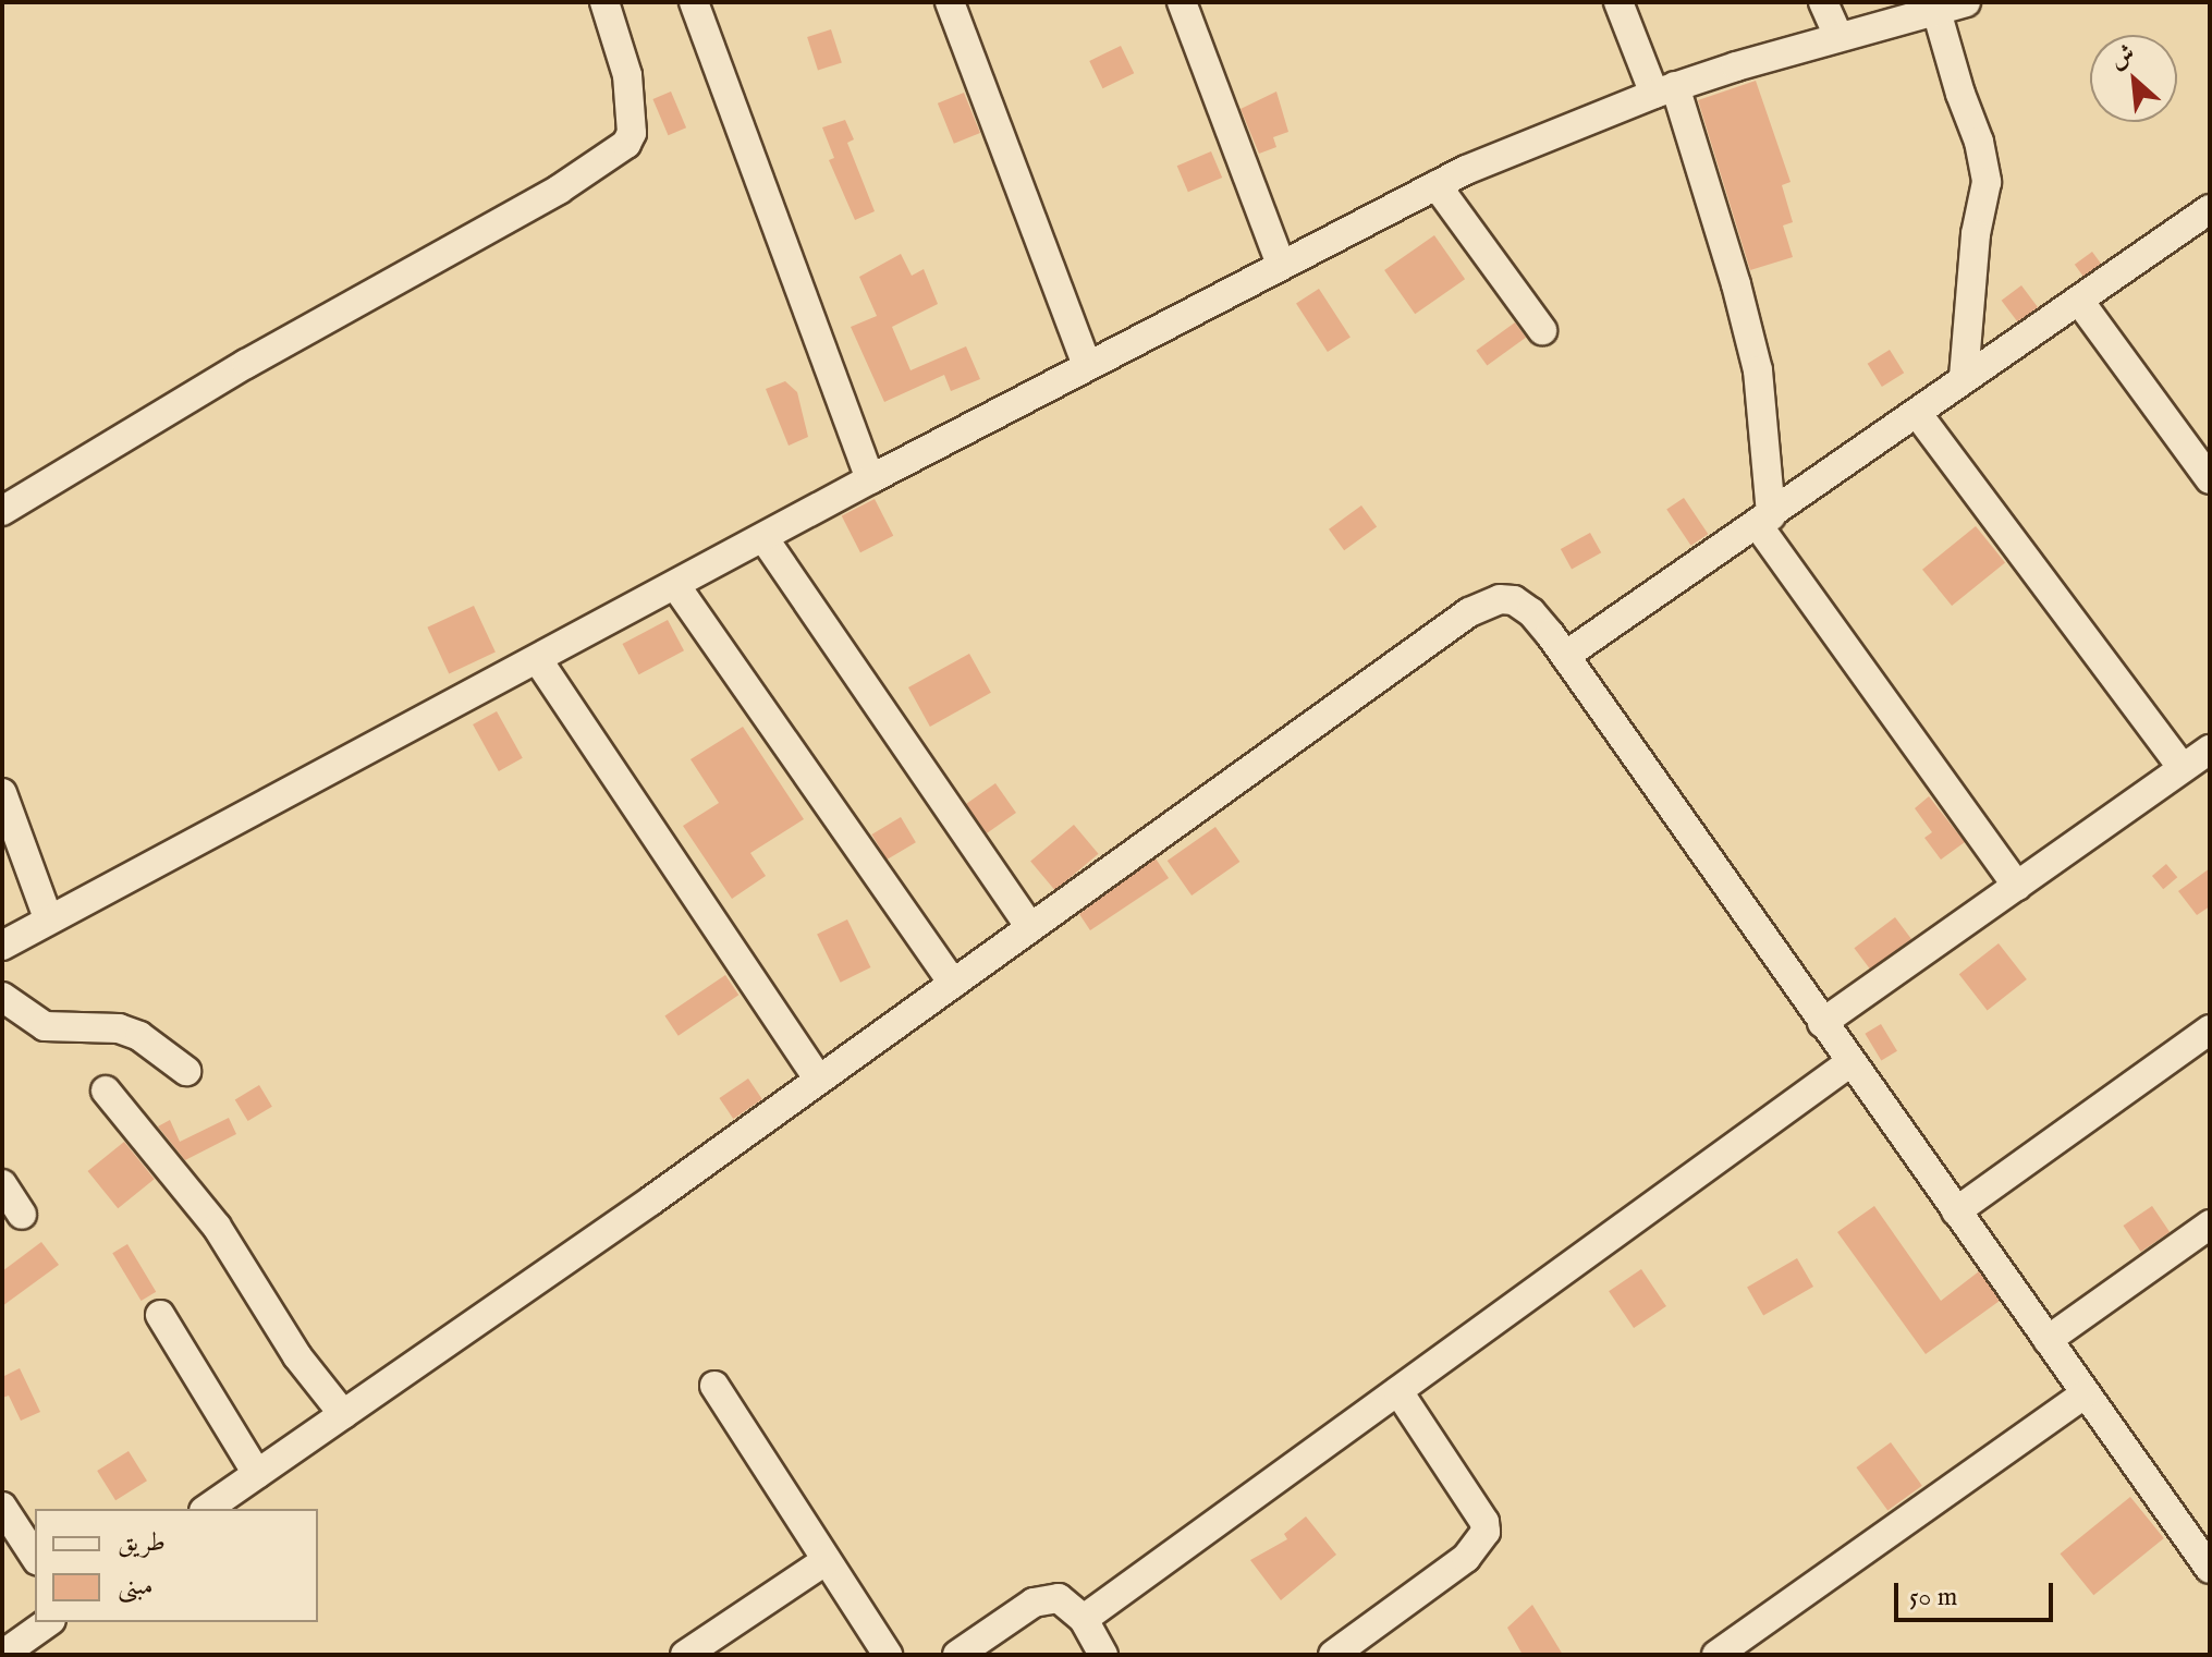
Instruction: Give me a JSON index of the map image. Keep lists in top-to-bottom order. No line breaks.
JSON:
{"legend":["طريق","مبنى"],"scale_bar":"50 m","north":"top left"}
